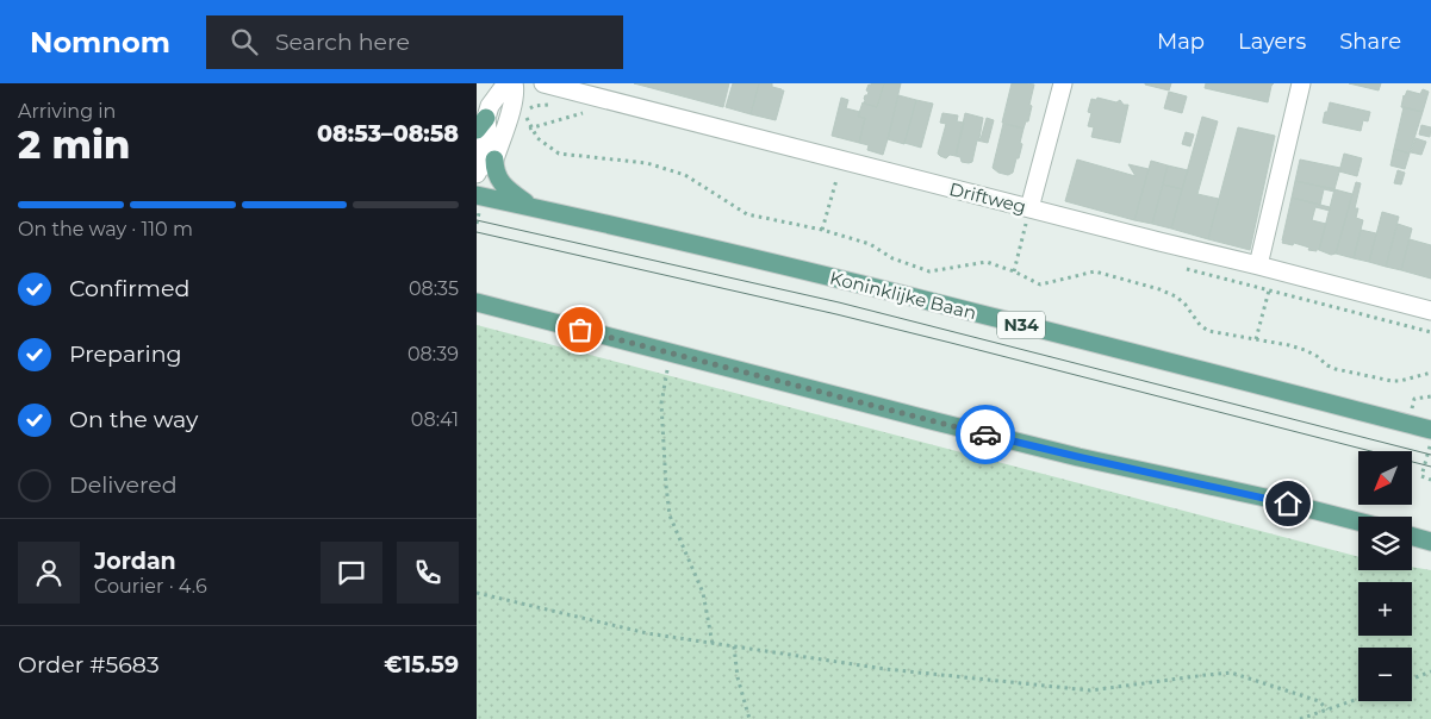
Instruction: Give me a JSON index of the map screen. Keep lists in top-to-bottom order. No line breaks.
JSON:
{"streets":{"main road":["Koninklijke Baan","N34"],"street":["Driftweg"]},"north":"bottom left","page":{"header":"Nomnom","search":"Search here","nav":["Map","Layers","Share"],"heading":["2 min","Arriving in","08:53–08:58"],"panel":["Jordan","Courier · 4.6","Order #5683","€15.59"],"bar":"On the way · 110 m","list":[["Confirmed","08:35"],["Preparing","08:39"],["On the way","08:41"],"Delivered"],"map_buttons":["+","−"]}}
